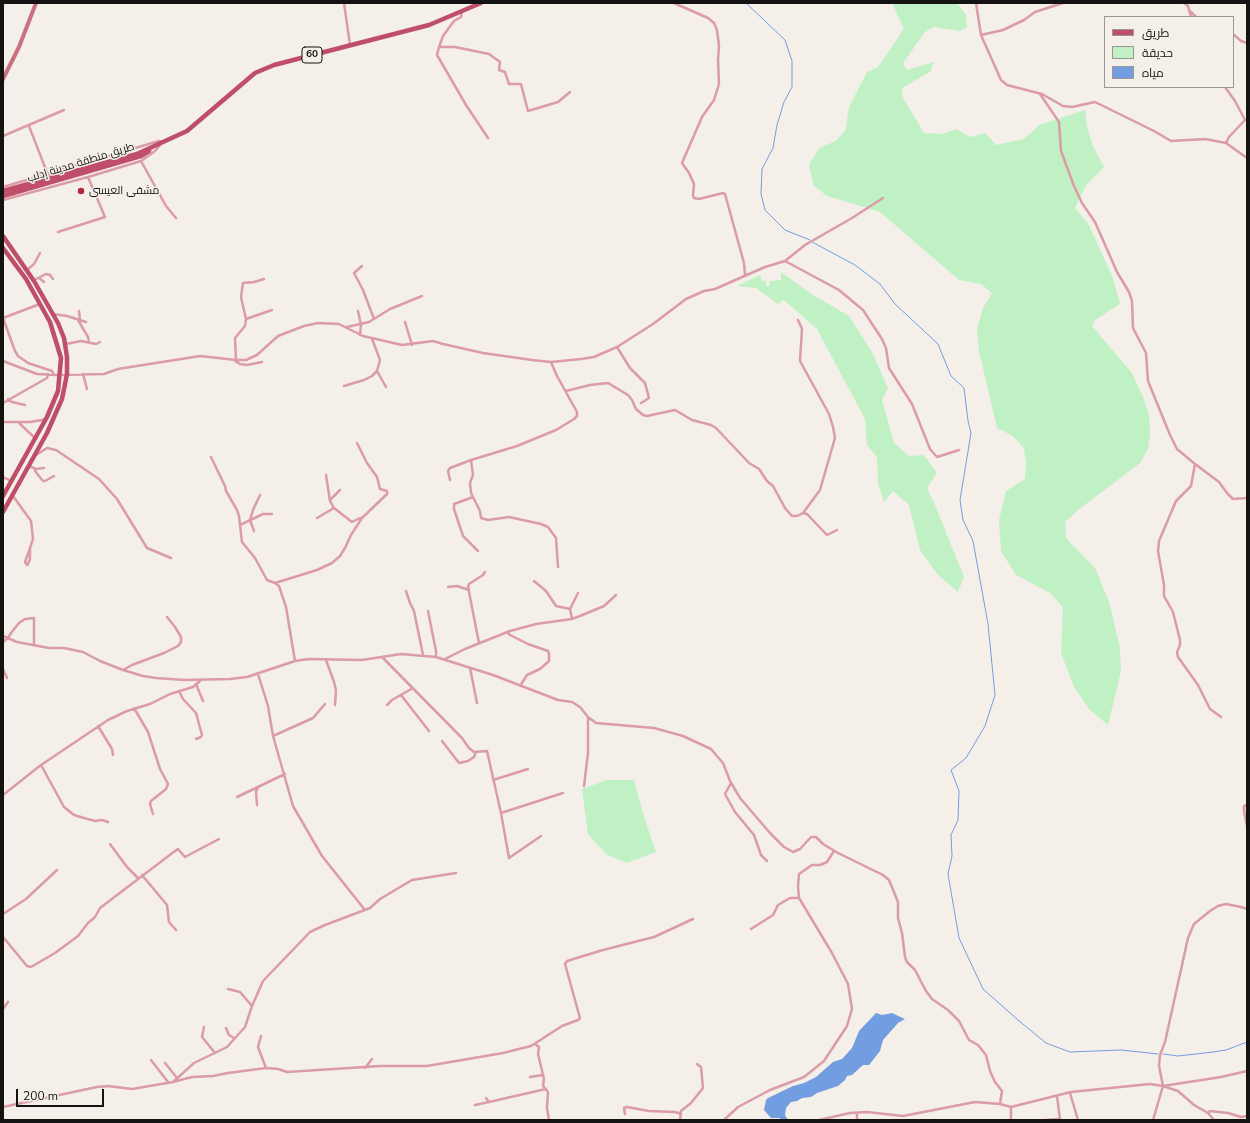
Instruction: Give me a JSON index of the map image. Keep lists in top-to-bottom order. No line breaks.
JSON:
{"streets":{"main road":["60","طريق منطقة مدينة إدلب"]},"places":["مشفى العيسى"],"legend":["طريق","حديقة","مياه"],"scale_bar":"200 m"}
